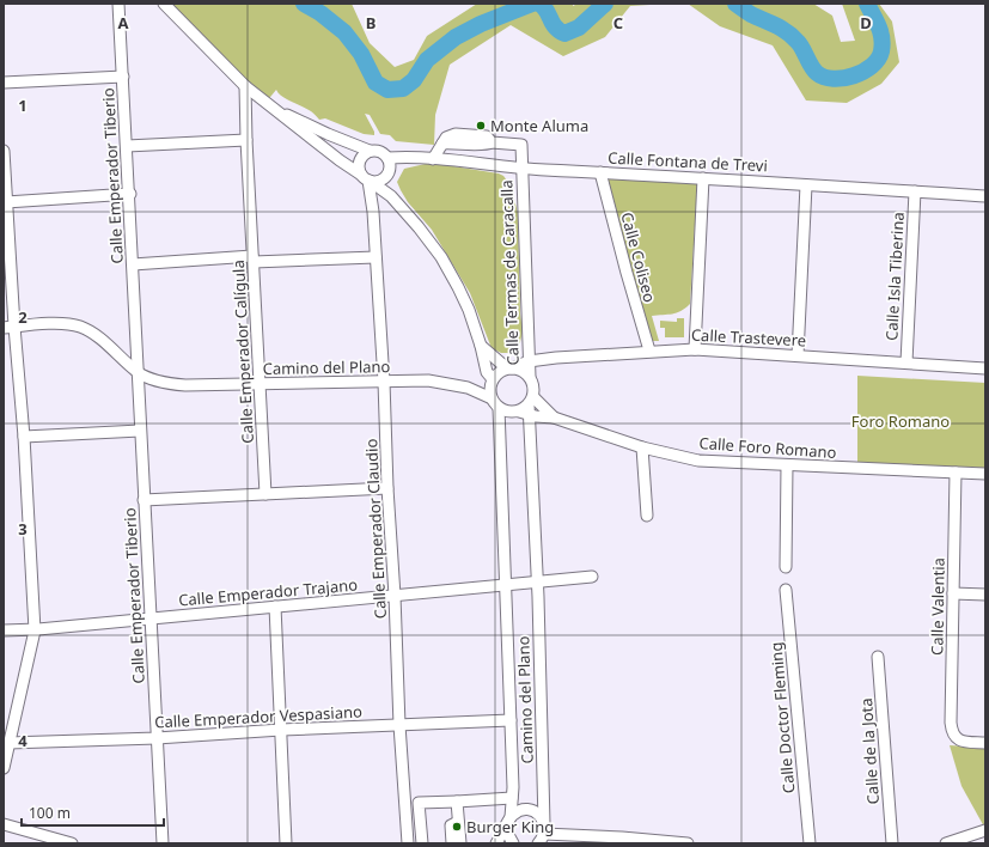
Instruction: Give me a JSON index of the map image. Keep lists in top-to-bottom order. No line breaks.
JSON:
{"streets":{"street":["Calle Fontana de Trevi","Calle Emperador Tiberio","Calle Coliseo","Calle Termas de Caracalla","Calle Isla Tiberina","Calle Trastevere","Calle Emperador Calígula","Camino del Plano","Calle Foro Romano","Calle Emperador Claudio","Calle Emperador Trajano","Calle Valentia","Calle Emperador Vespasiano","Calle Doctor Fleming","Calle de la Jota"]},"crossings":[["Calle Fontana de Trevi","Calle Coliseo"],["Calle Fontana de Trevi","Calle Termas de Caracalla"],["Calle Fontana de Trevi","Calle Isla Tiberina"],["Calle Fontana de Trevi","Calle Emperador Claudio"],["Calle Emperador Tiberio","Camino del Plano"],["Calle Emperador Tiberio","Calle Emperador Trajano"],["Calle Emperador Tiberio","Calle Emperador Vespasiano"],["Calle Coliseo","Calle Trastevere"],["Calle Termas de Caracalla","Calle Trastevere"],["Calle Termas de Caracalla","Camino del Plano"],["Calle Termas de Caracalla","Calle Foro Romano"],["Calle Isla Tiberina","Calle Trastevere"],["Calle Trastevere","Camino del Plano"],["Calle Trastevere","Calle Foro Romano"],["Calle Emperador Calígula","Camino del Plano"],["Camino del Plano","Calle Foro Romano"],["Camino del Plano","Calle Emperador Claudio"],["Camino del Plano","Calle Emperador Trajano"],["Camino del Plano","Calle Emperador Vespasiano"],["Calle Foro Romano","Calle Valentia"],["Calle Emperador Claudio","Calle Emperador Trajano"],["Calle Emperador Claudio","Calle Emperador Vespasiano"]],"parks":["Foro Romano"],"places":["Monte Aluma","Burger King"],"scale_bar":"100 m","grid":{"columns":["A","B","C","D"],"rows":["1","2","3","4"]}}
